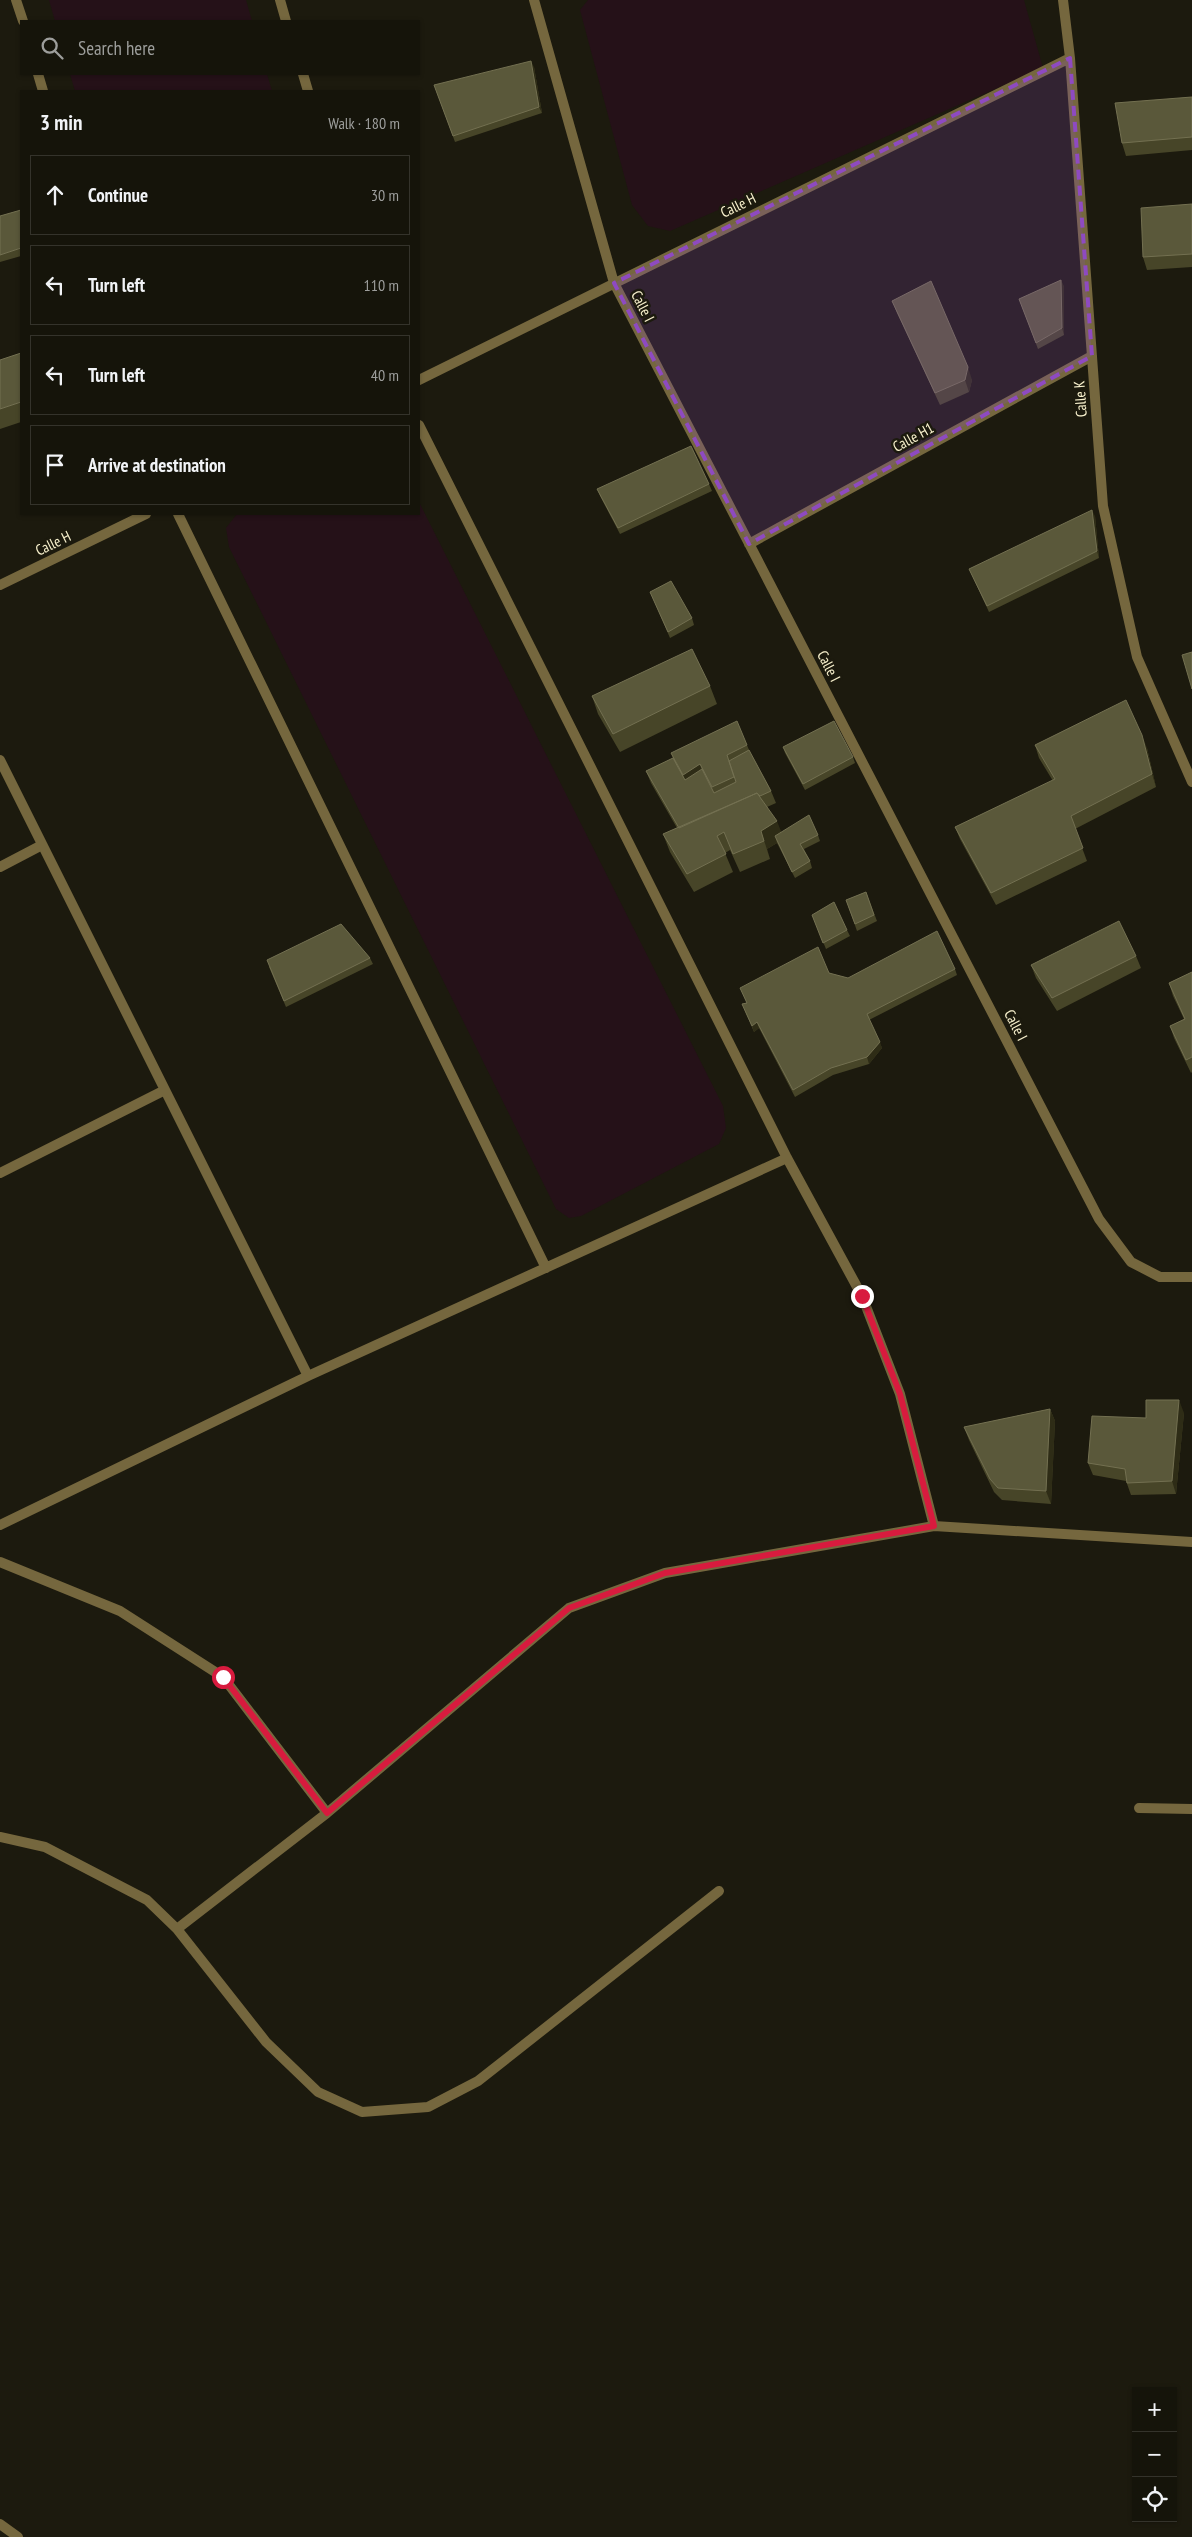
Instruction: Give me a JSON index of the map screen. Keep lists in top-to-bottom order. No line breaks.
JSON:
{"streets":{"street":["Calle H","Calle I","Calle K","Calle H1"]},"crossings":[["Calle H","Calle I"],["Calle H","Calle K"],["Calle I","Calle H1"],["Calle K","Calle H1"]],"page":{"search":"Search here","heading":["3 min","Walk · 180 m"],"list":[["Continue","30 m"],["Turn left","110 m"],["Turn left","40 m"],"Arrive at destination"],"map_buttons":["+","−"]}}
